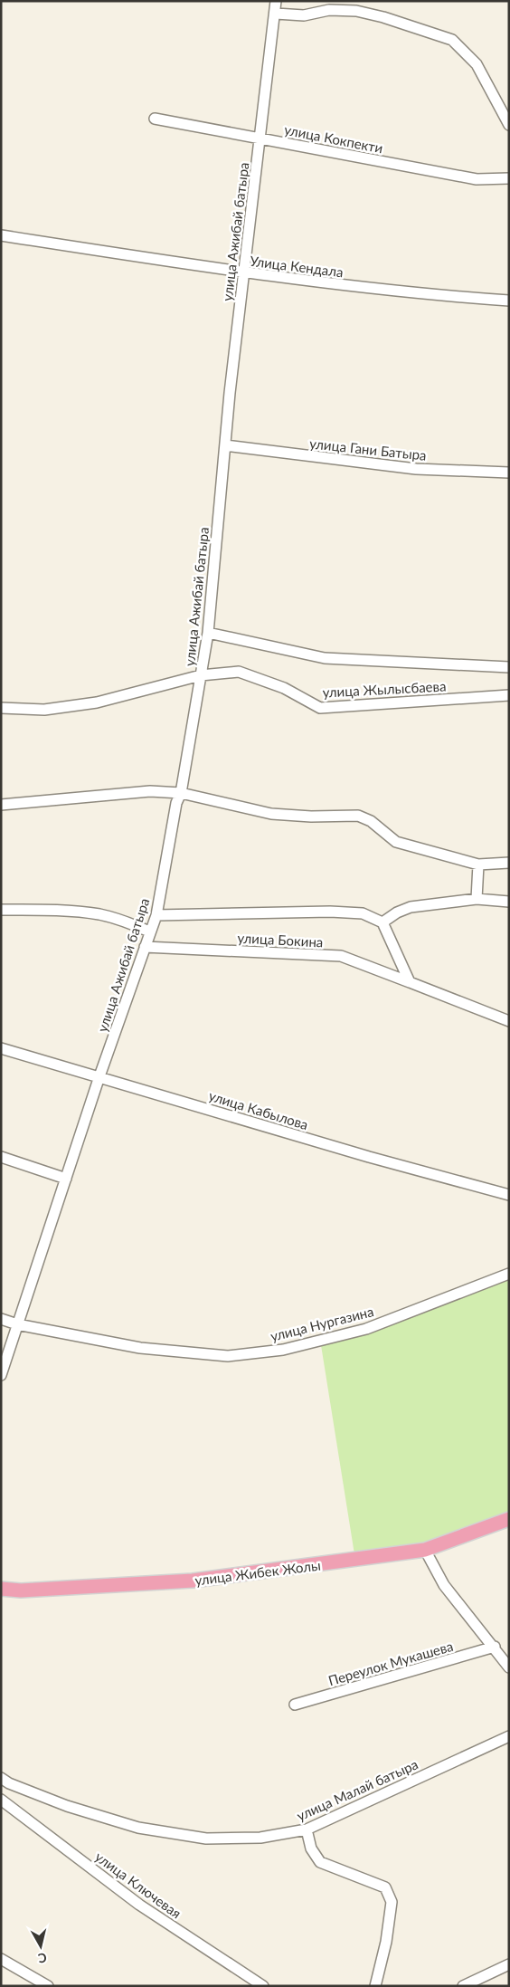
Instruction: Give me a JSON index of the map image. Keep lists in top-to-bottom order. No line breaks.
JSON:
{"streets":{"main road":["улица Жибек Жолы"],"street":["улица Кокпекти","улица Ажибай батыра","Улица Кендала","улица Гани Батыра","улица Жылысбаева","улица Бокина","улица Кабылова","улица Нургазина","Переулок Мукашева","улица Малай батыра","улица Ключевая"]},"crossings":[["улица Кокпекти","улица Ажибай батыра"],["улица Ажибай батыра","Улица Кендала"],["улица Ажибай батыра","улица Гани Батыра"],["улица Ажибай батыра","улица Жылысбаева"],["улица Ажибай батыра","улица Бокина"],["улица Ажибай батыра","улица Кабылова"],["улица Ажибай батыра","улица Нургазина"]],"north":"bottom"}
